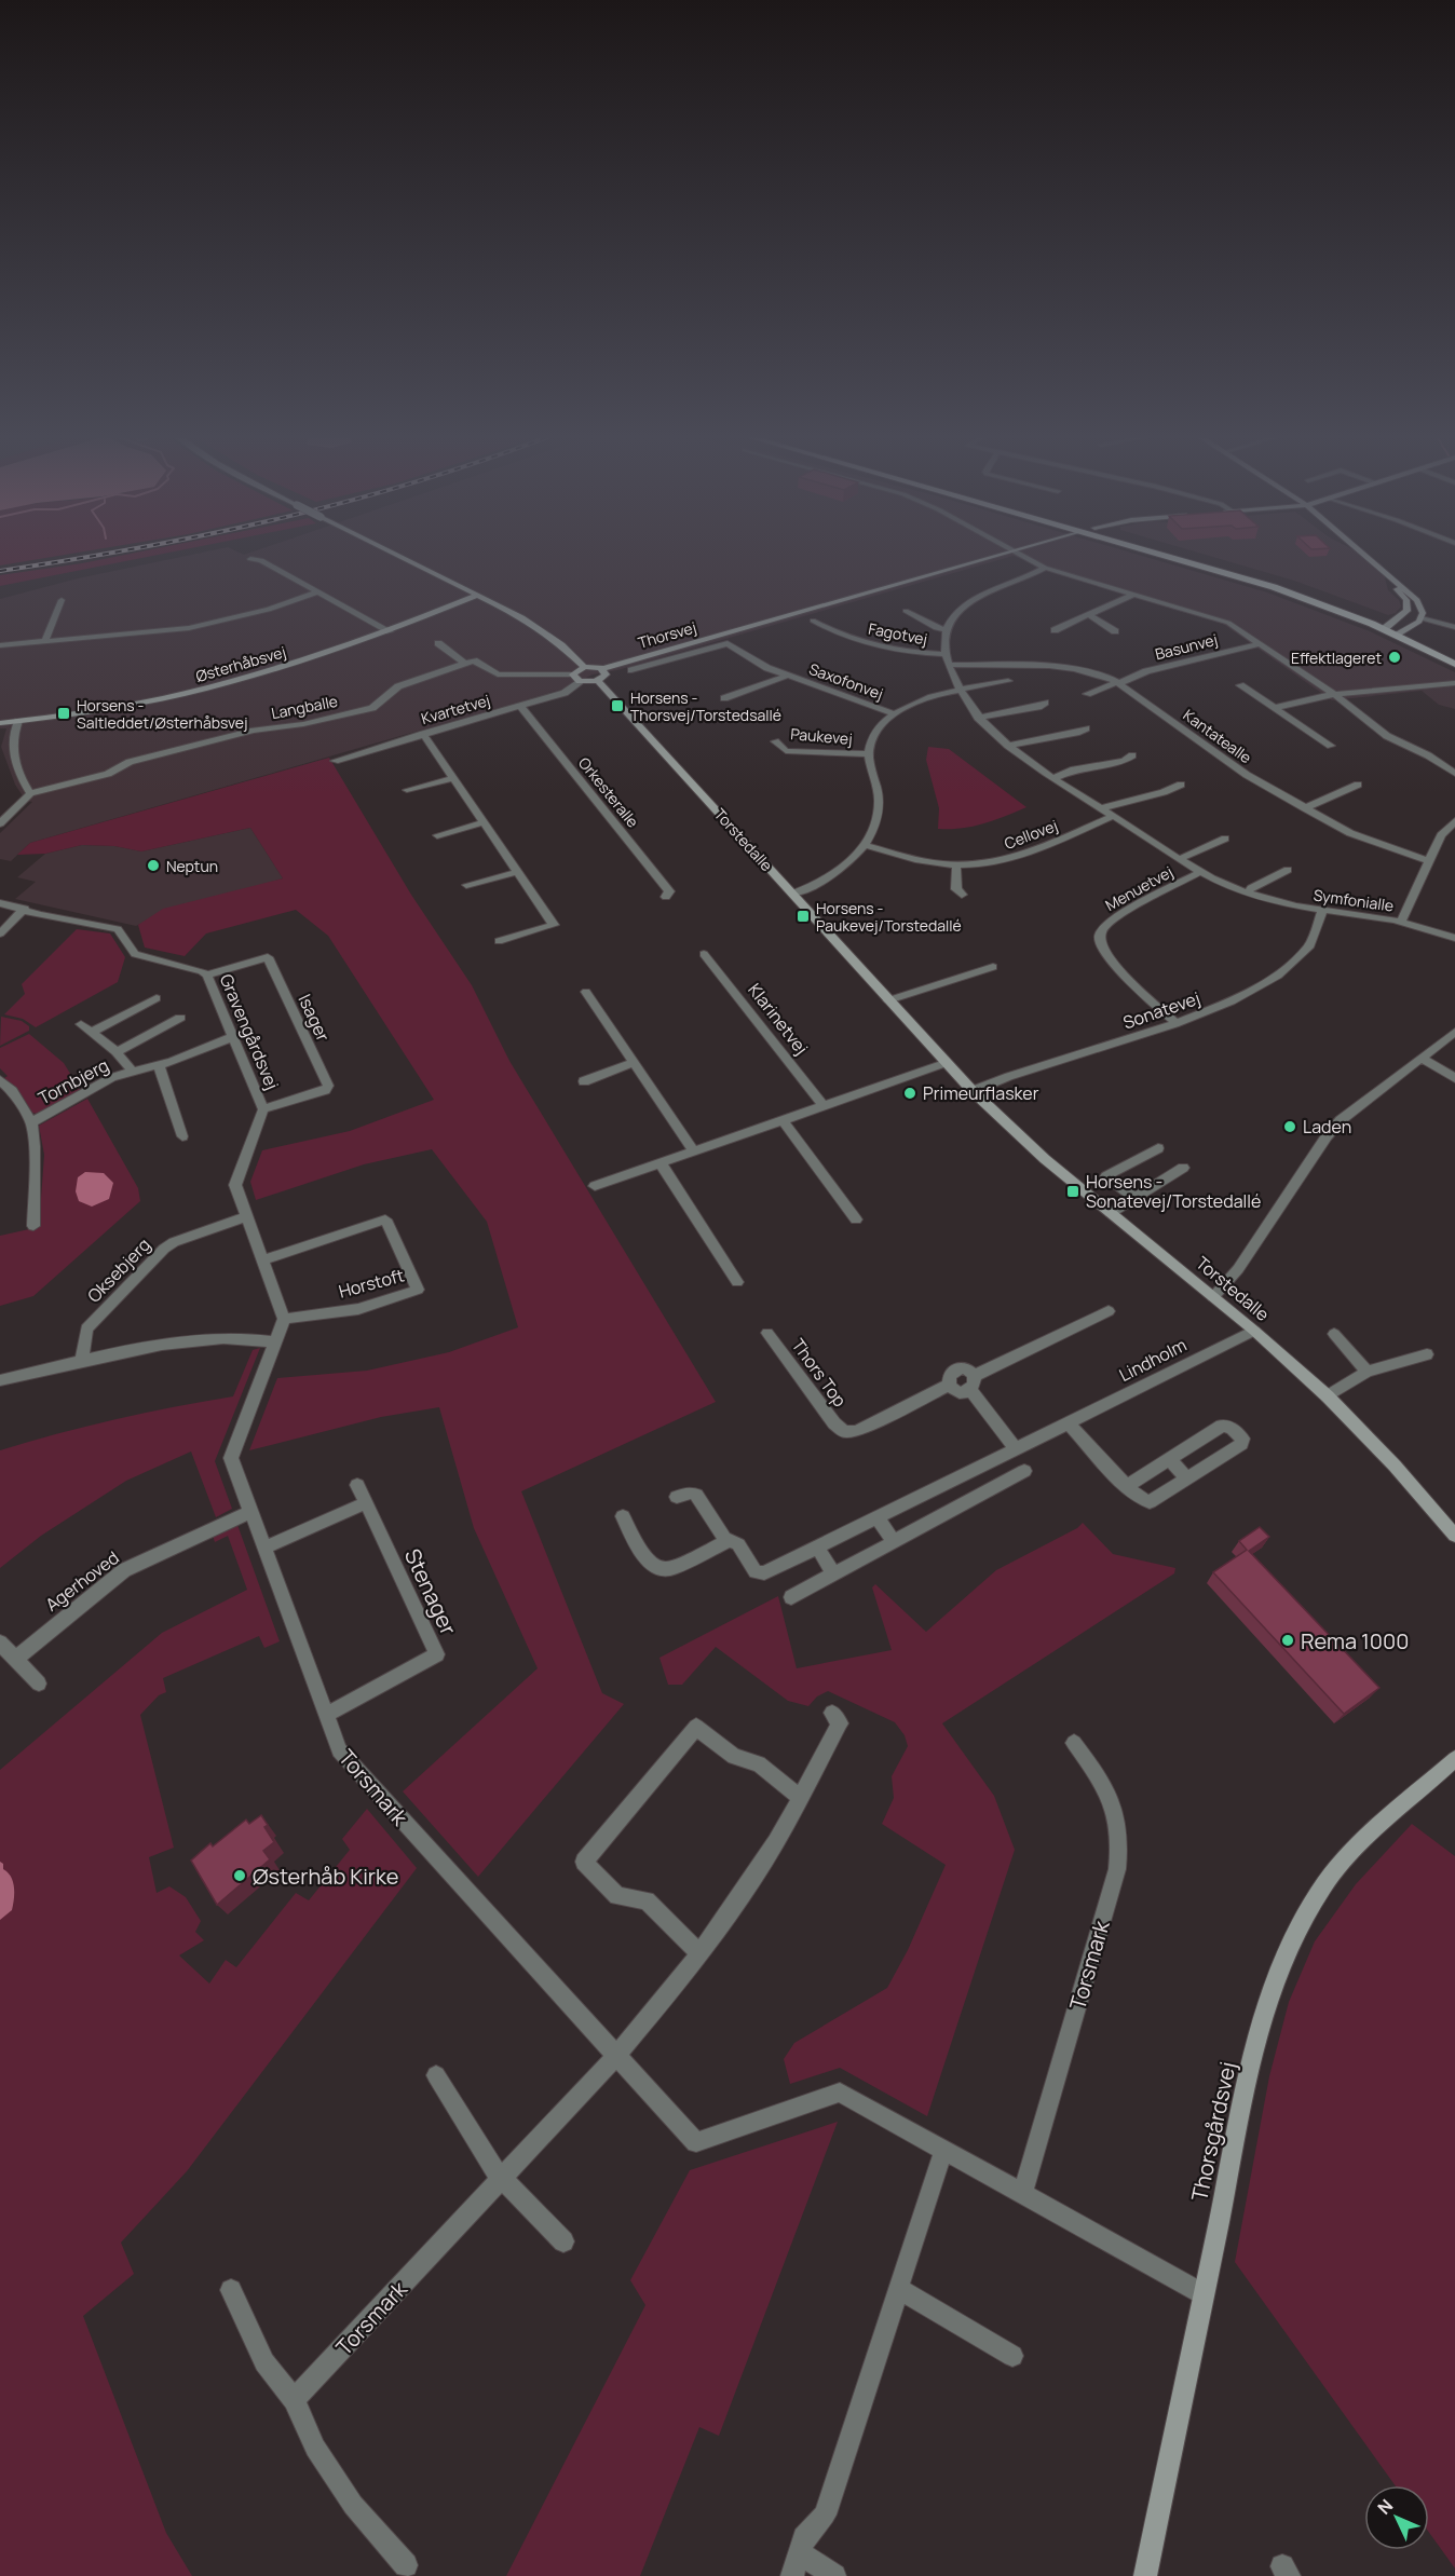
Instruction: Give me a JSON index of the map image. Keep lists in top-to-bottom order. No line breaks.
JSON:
{"streets":{"street":["Fagotvej","Thorsvej","Basunvej","Østerhåbsvej","Saxofonvej","Langballe","Kvartetvej","Paukevej","Kantatealle","Orkesteralle","Cellovej","Torstedalle","Menuetvej","Symfonialle","Sonatevej","Isager","Klarinetvej","Gravengårdsvej","Tornbjerg","Oksebjerg","Horstoft","Lindholm","Thors Top","Agerhoved","Stenager","Torsmark","Thorsgårdsvej"]},"crossings":[["Fagotvej","Symfonialle"],["Thorsvej","Torstedalle"],["Basunvej","Kantatealle"],["Saxofonvej","Paukevej"],["Kvartetvej","Orkesteralle"],["Paukevej","Cellovej"],["Paukevej","Torstedalle"],["Paukevej","Symfonialle"],["Kantatealle","Symfonialle"],["Cellovej","Symfonialle"],["Torstedalle","Sonatevej"],["Torstedalle","Lindholm"],["Menuetvej","Symfonialle"],["Menuetvej","Sonatevej"],["Symfonialle","Sonatevej"],["Isager","Gravengårdsvej"],["Gravengårdsvej","Tornbjerg"],["Gravengårdsvej","Oksebjerg"],["Gravengårdsvej","Horstoft"],["Agerhoved","Torsmark"],["Stenager","Torsmark"],["Torsmark","Thorsgårdsvej"]],"places":{"other":["Effektlageret","Neptun","Primeurflasker","Laden","Rema 1000","Østerhåb Kirke"],"transit":["Horsens - Thorsvej/Torstedsallé","Horsens - Saltleddet/Østerhåbsvej","Horsens - Paukevej/Torstedallé","Horsens - Sonatevej/Torstedallé"]},"north":"top left"}
